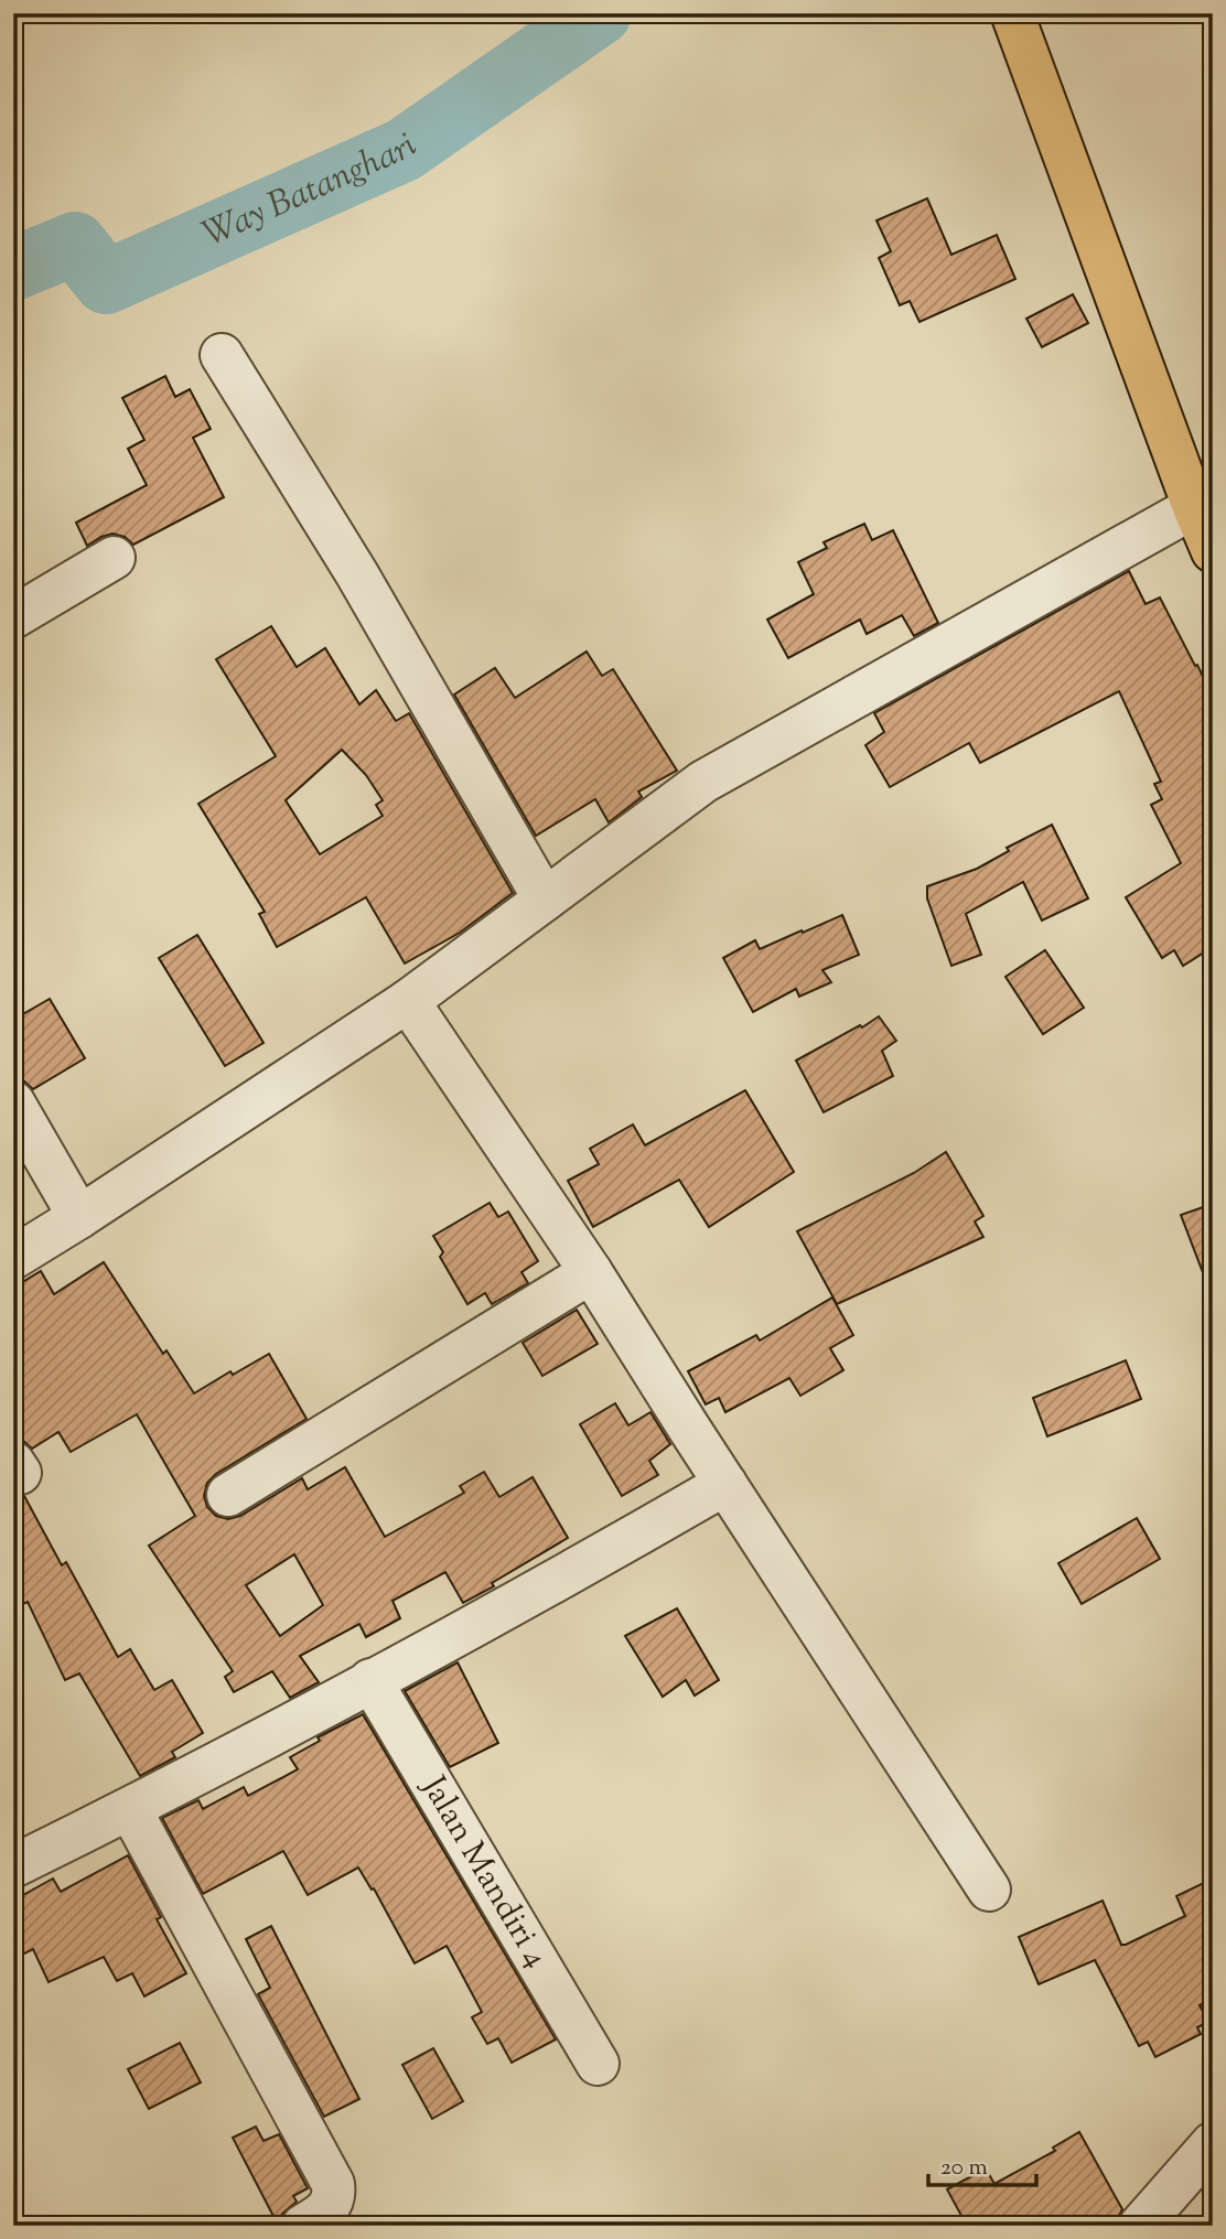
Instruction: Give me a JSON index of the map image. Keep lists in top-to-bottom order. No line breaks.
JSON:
{"streets":{"street":["Jalan Mandiri 4"]},"water":["Way Batanghari"],"scale_bar":"20 m"}
